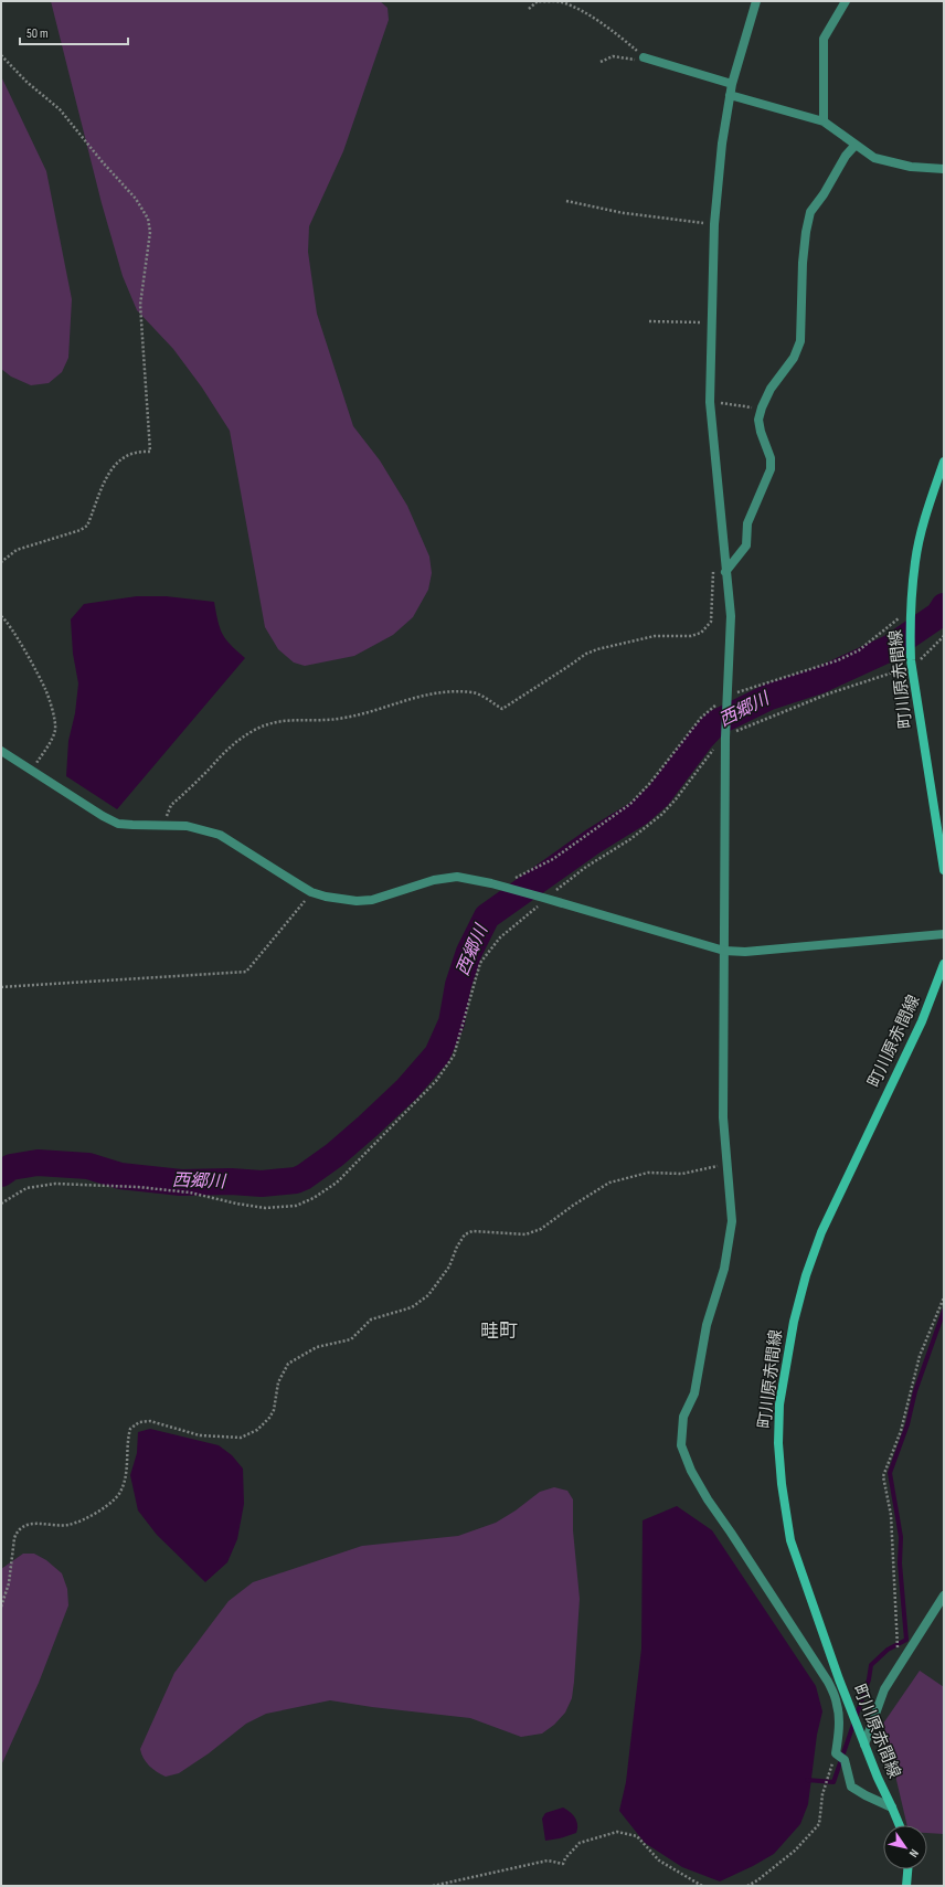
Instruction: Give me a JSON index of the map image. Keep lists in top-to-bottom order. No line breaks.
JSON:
{"streets":{"main road":["町川原赤間線"]},"districts":["畦町"],"water":["西郷川"],"scale_bar":"50 m","north":"bottom right"}
